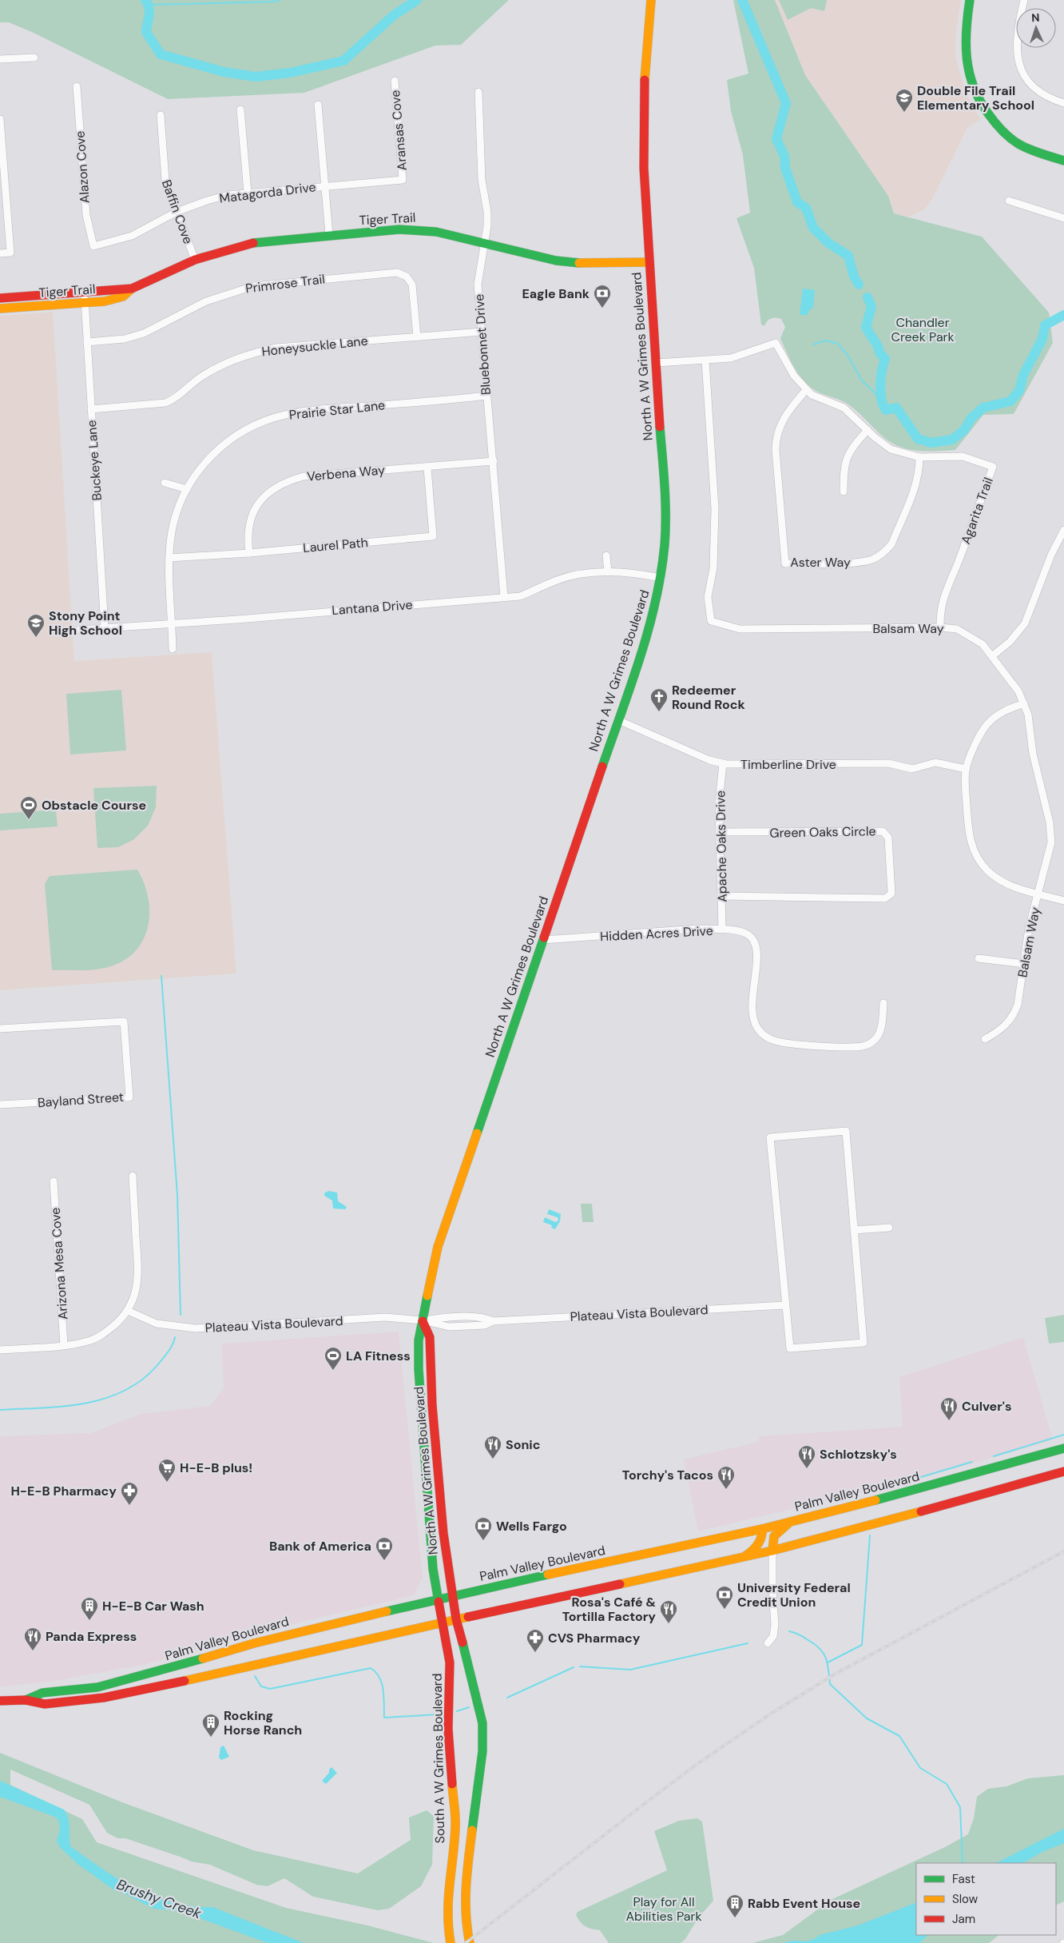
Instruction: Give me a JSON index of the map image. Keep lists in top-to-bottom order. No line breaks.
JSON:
{"streets":{"main road":["Tiger Trail","North A W Grimes Boulevard","Palm Valley Boulevard","South A W Grimes Boulevard"],"street":["Aransas Cove","Alazon Cove","Matagorda Drive","Baffin Cove","Primrose Trail","Bluebonnet Drive","Honeysuckle Lane","Prairie Star Lane","Buckeye Lane","Verbena Way","Agarita Trail","Laurel Path","Aster Way","Lantana Drive","Balsam Way","Timberline Drive","Green Oaks Circle","Apache Oaks Drive","Hidden Acres Drive","Bayland Street","Arizona Mesa Cove","Plateau Vista Boulevard"]},"crossings":[["Aransas Cove","Matagorda Drive"],["Alazon Cove","Matagorda Drive"],["Matagorda Drive","Baffin Cove"],["Baffin Cove","Tiger Trail"],["Tiger Trail","Bluebonnet Drive"],["Tiger Trail","North A W Grimes Boulevard"],["Tiger Trail","Buckeye Lane"],["Primrose Trail","Honeysuckle Lane"],["Primrose Trail","Buckeye Lane"],["Bluebonnet Drive","Honeysuckle Lane"],["Bluebonnet Drive","Prairie Star Lane"],["Bluebonnet Drive","Verbena Way"],["Bluebonnet Drive","Lantana Drive"],["Honeysuckle Lane","Buckeye Lane"],["North A W Grimes Boulevard","Agarita Trail"],["North A W Grimes Boulevard","Lantana Drive"],["North A W Grimes Boulevard","Timberline Drive"],["North A W Grimes Boulevard","Hidden Acres Drive"],["North A W Grimes Boulevard","Plateau Vista Boulevard"],["North A W Grimes Boulevard","Palm Valley Boulevard"],["North A W Grimes Boulevard","South A W Grimes Boulevard"],["Prairie Star Lane","Laurel Path"],["Prairie Star Lane","Lantana Drive"],["Buckeye Lane","Lantana Drive"],["Verbena Way","Laurel Path"],["Agarita Trail","Aster Way"],["Agarita Trail","Balsam Way"],["Timberline Drive","Apache Oaks Drive"],["Green Oaks Circle","Apache Oaks Drive"],["Apache Oaks Drive","Hidden Acres Drive"],["Palm Valley Boulevard","South A W Grimes Boulevard"]],"water":["Brushy Creek"],"parks":["Chandler Creek Park","Play for All Abilities Park"],"places":{"school or university":["Double File Trail Elementary School","Stony Point High School"],"bank":["Eagle Bank","Wells Fargo","Bank of America","University Federal Credit Union"],"church":["Redeemer Round Rock"],"sports":["Obstacle Course","LA Fitness"],"restaurant":["Culver's","Sonic","Schlotzsky's","Torchy's Tacos","Rosa's Café & Tortilla Factory","Panda Express"],"supermarket":["H-E-B plus!"],"pharmacy":["H-E-B Pharmacy","CVS Pharmacy"],"building":["H-E-B Car Wash","Rocking Horse Ranch","Rabb Event House"]},"legend":["Fast","Slow","Jam"],"north":"top"}
